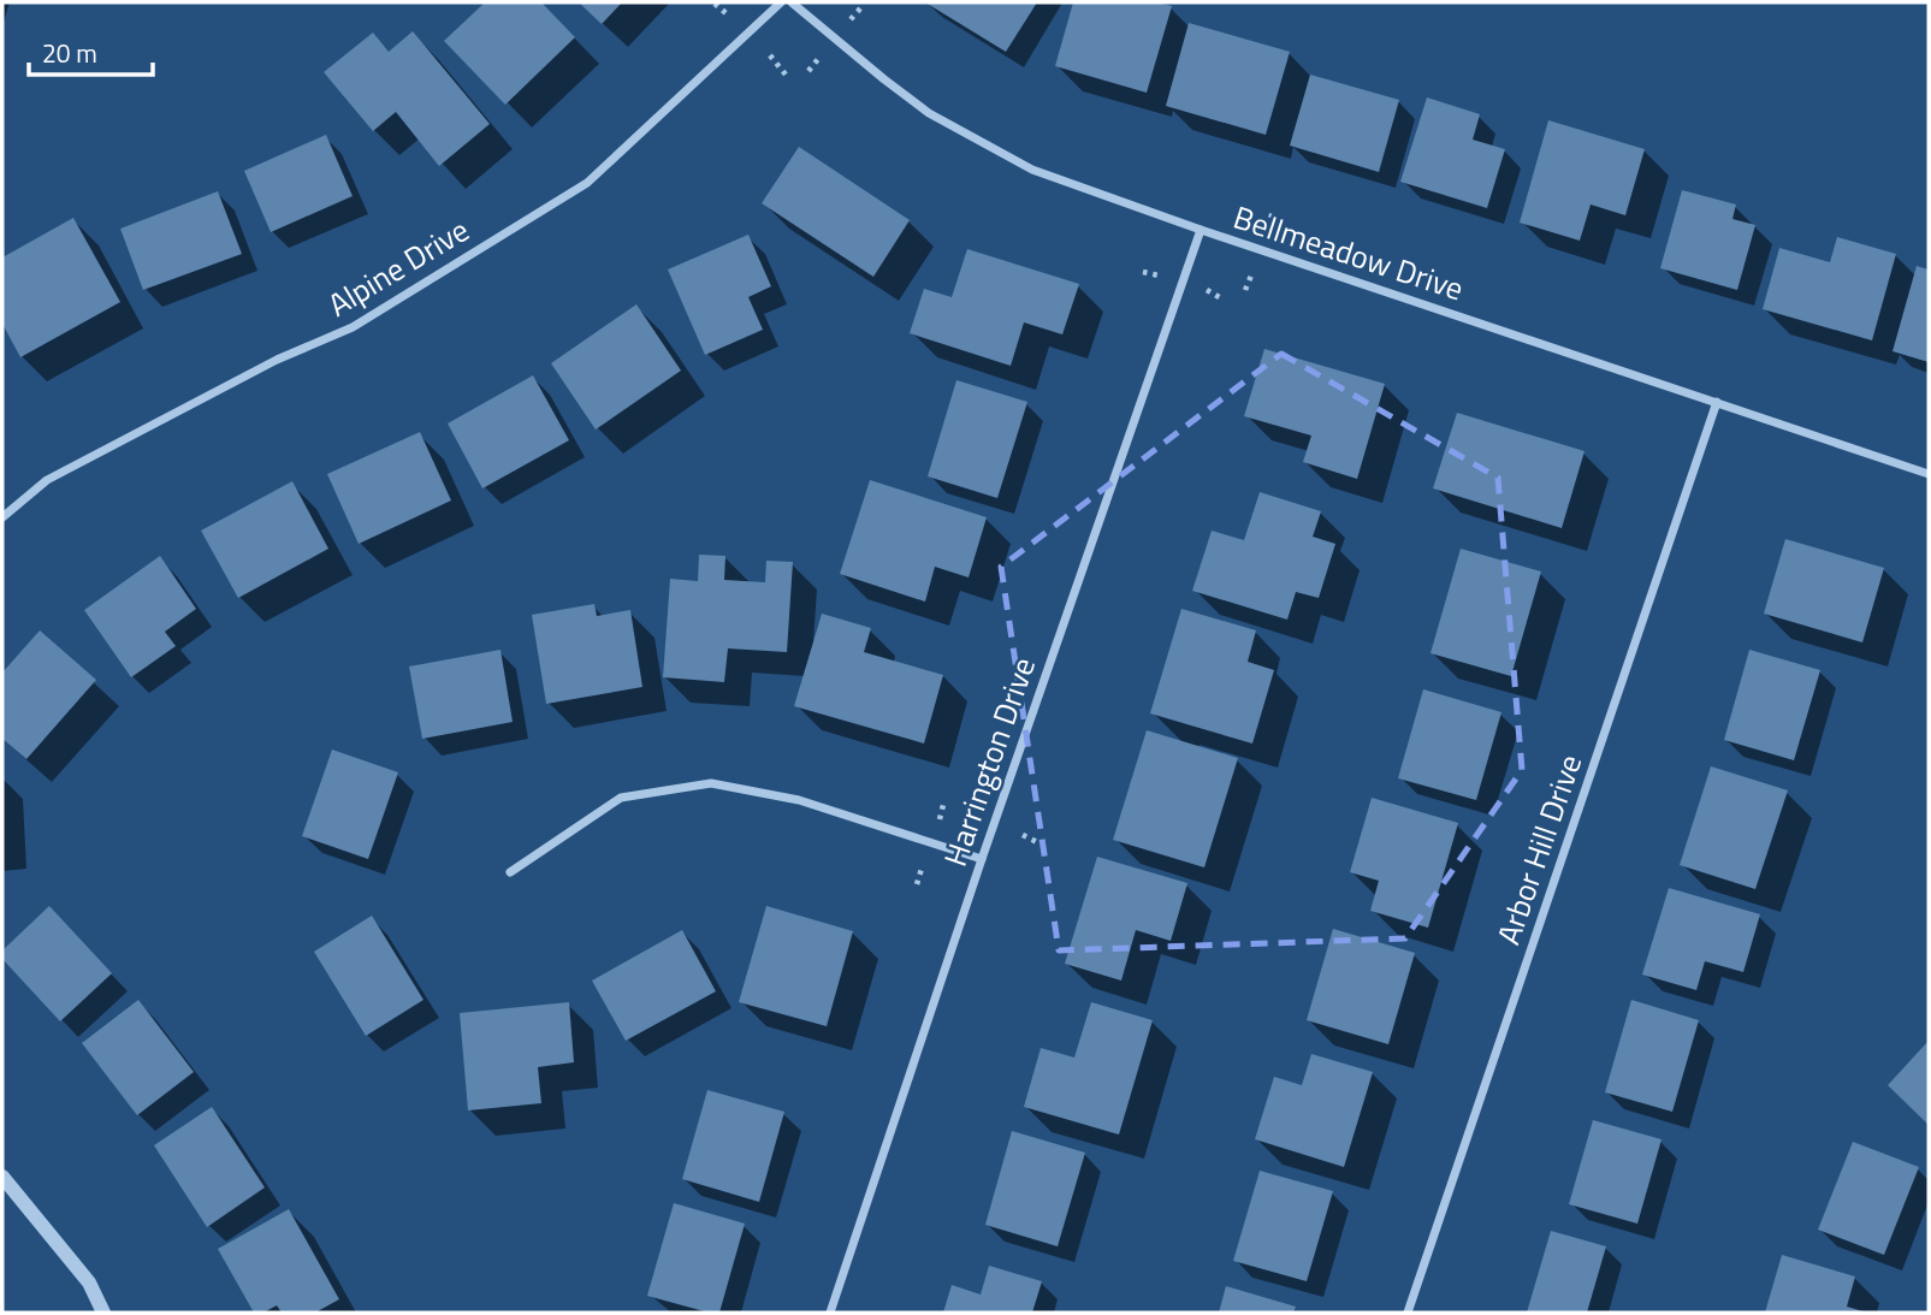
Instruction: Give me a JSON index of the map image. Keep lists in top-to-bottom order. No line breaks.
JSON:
{"streets":{"street":["Bellmeadow Drive","Alpine Drive","Harrington Drive","Arbor Hill Drive"]},"crossings":[["Bellmeadow Drive","Harrington Drive"],["Bellmeadow Drive","Arbor Hill Drive"]],"scale_bar":"20 m"}
